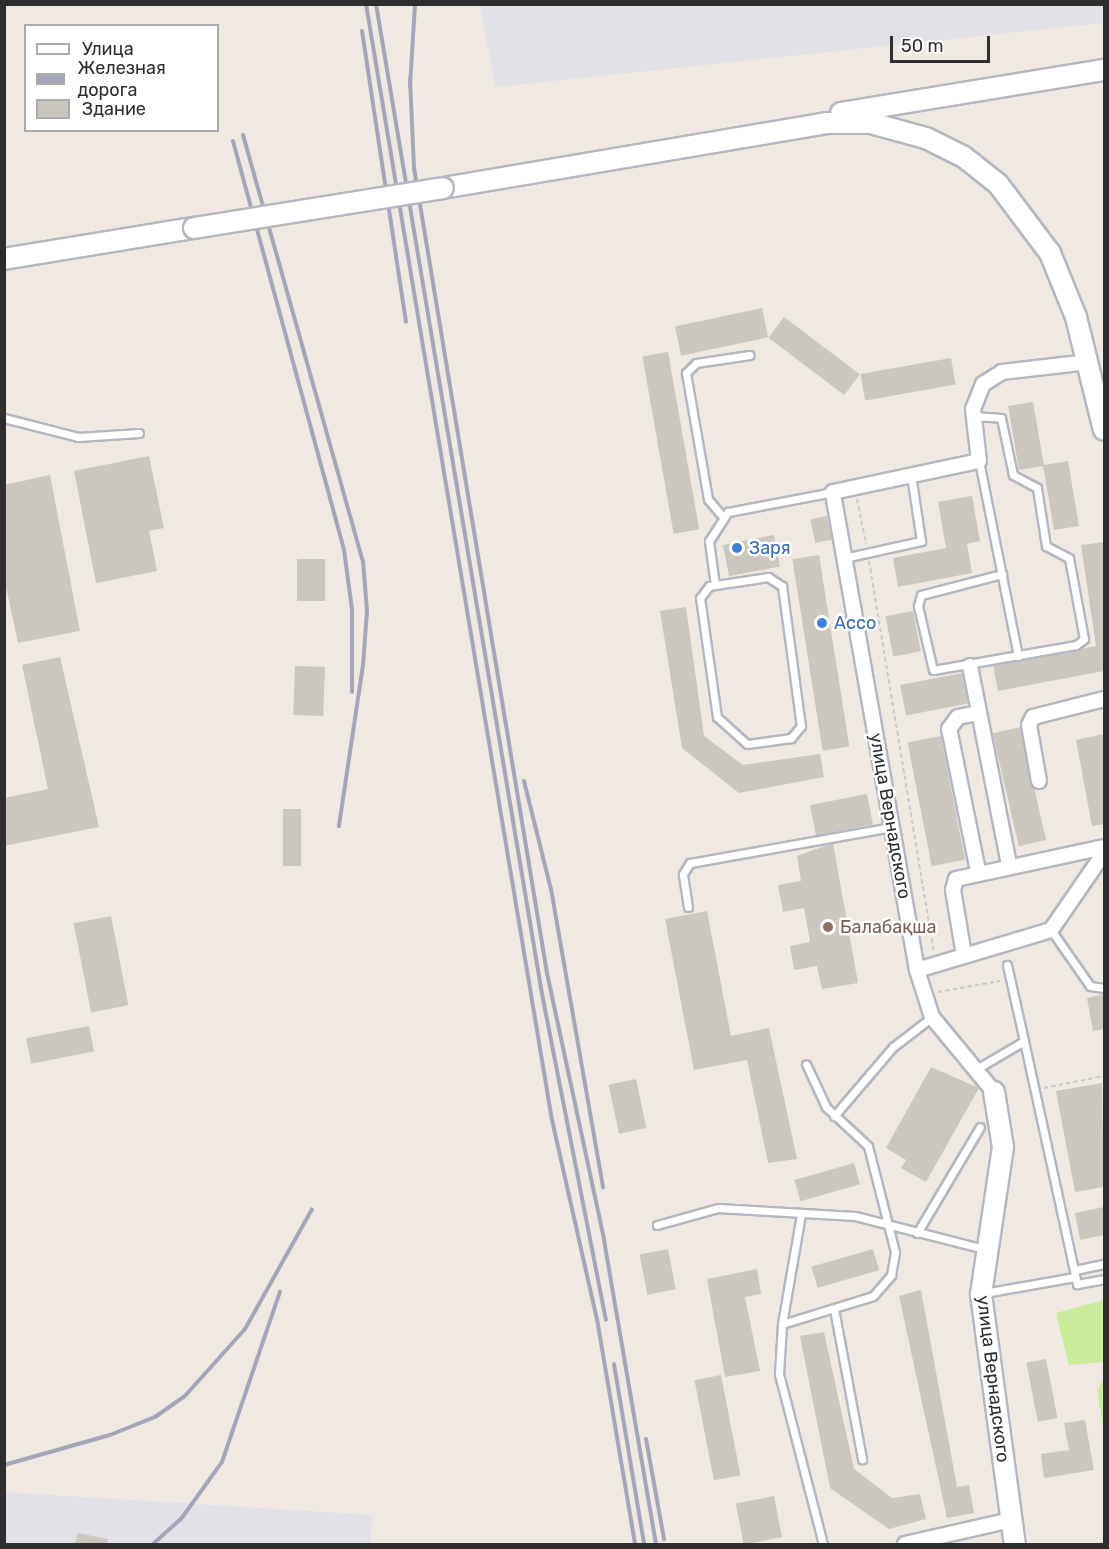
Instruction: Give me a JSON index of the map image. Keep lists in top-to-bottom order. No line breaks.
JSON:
{"streets":{"street":["улица Вернадского"]},"places":["Заря","Ассо","Балабақша"],"legend":["Улица","Железная дорога","Здание"],"scale_bar":"50 m"}
